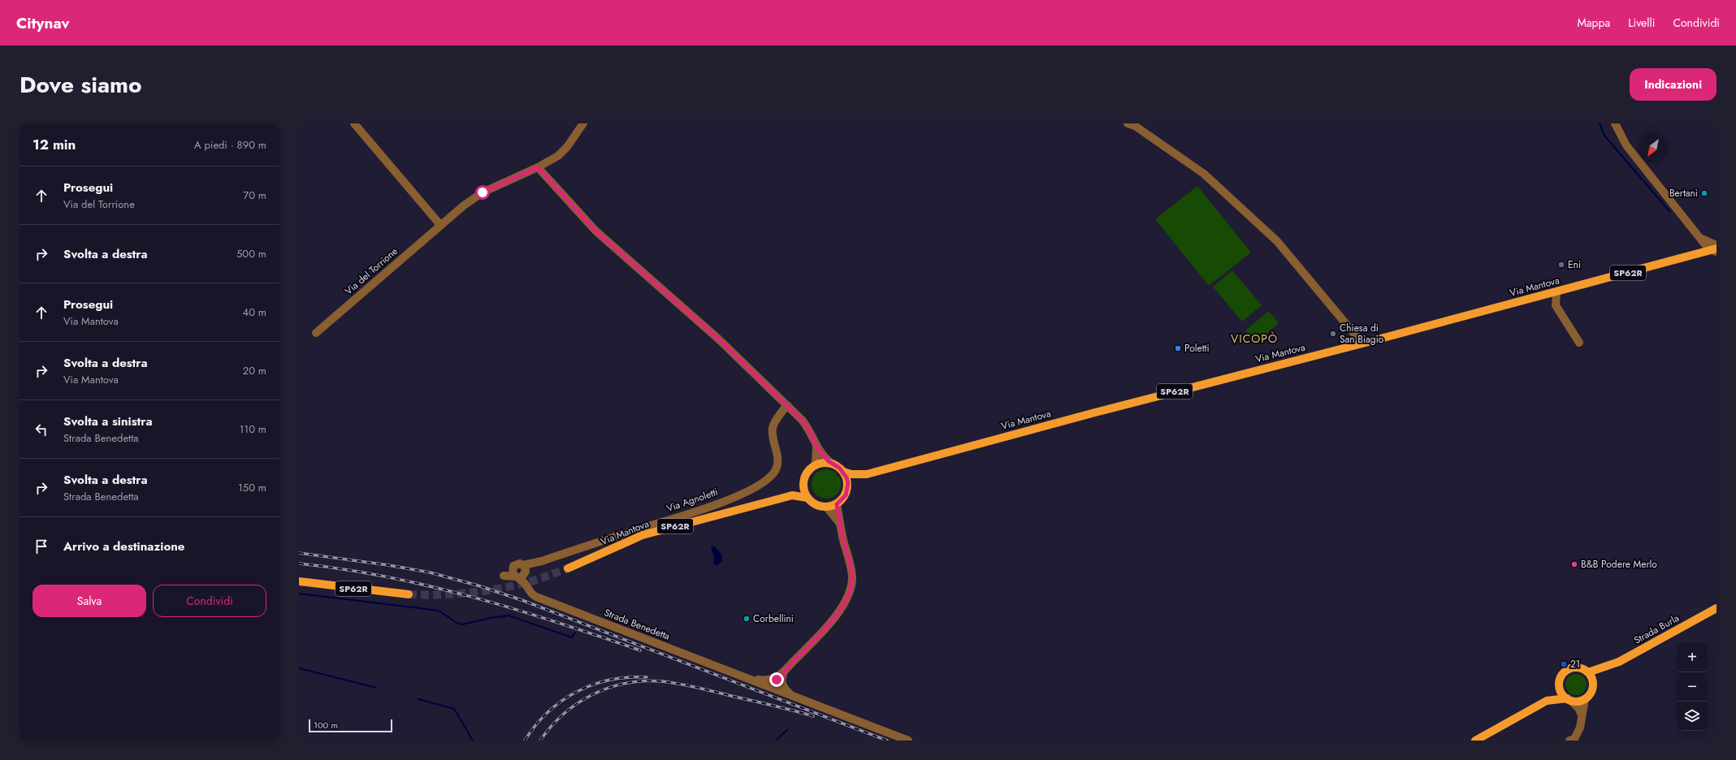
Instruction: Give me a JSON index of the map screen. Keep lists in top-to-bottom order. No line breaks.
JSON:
{"streets":{"main road":["SP62R","Via Mantova","Strada Burla"],"street":["Via del Torrione","Via Agnoletti","Strada Benedetta"]},"crossings":[["Via Agnoletti","Strada Benedetta"]],"districts":["VICOPÒ"],"places":{"other":["Bertani","Eni","Chiesa di San Biagio","Poletti","B&B Podere Merlo","Corbellini"],"transit":["21"]},"scale_bar":"100 m","north":"bottom left","page":{"header":"Citynav","nav":["Mappa","Livelli","Condividi"],"title":"Dove siamo","buttons":["Indicazioni",["Salva","Condividi"]],"heading":["12 min","A piedi · 890 m"],"list":[["Prosegui","Via del Torrione","70 m"],["Svolta a destra","500 m"],["Prosegui","Via Mantova","40 m"],["Svolta a destra","Via Mantova","20 m"],["Svolta a sinistra","Strada Benedetta","110 m"],["Svolta a destra","Strada Benedetta","150 m"],"Arrivo a destinazione"],"map_buttons":["+","−"],"scale":"100 m"}}
